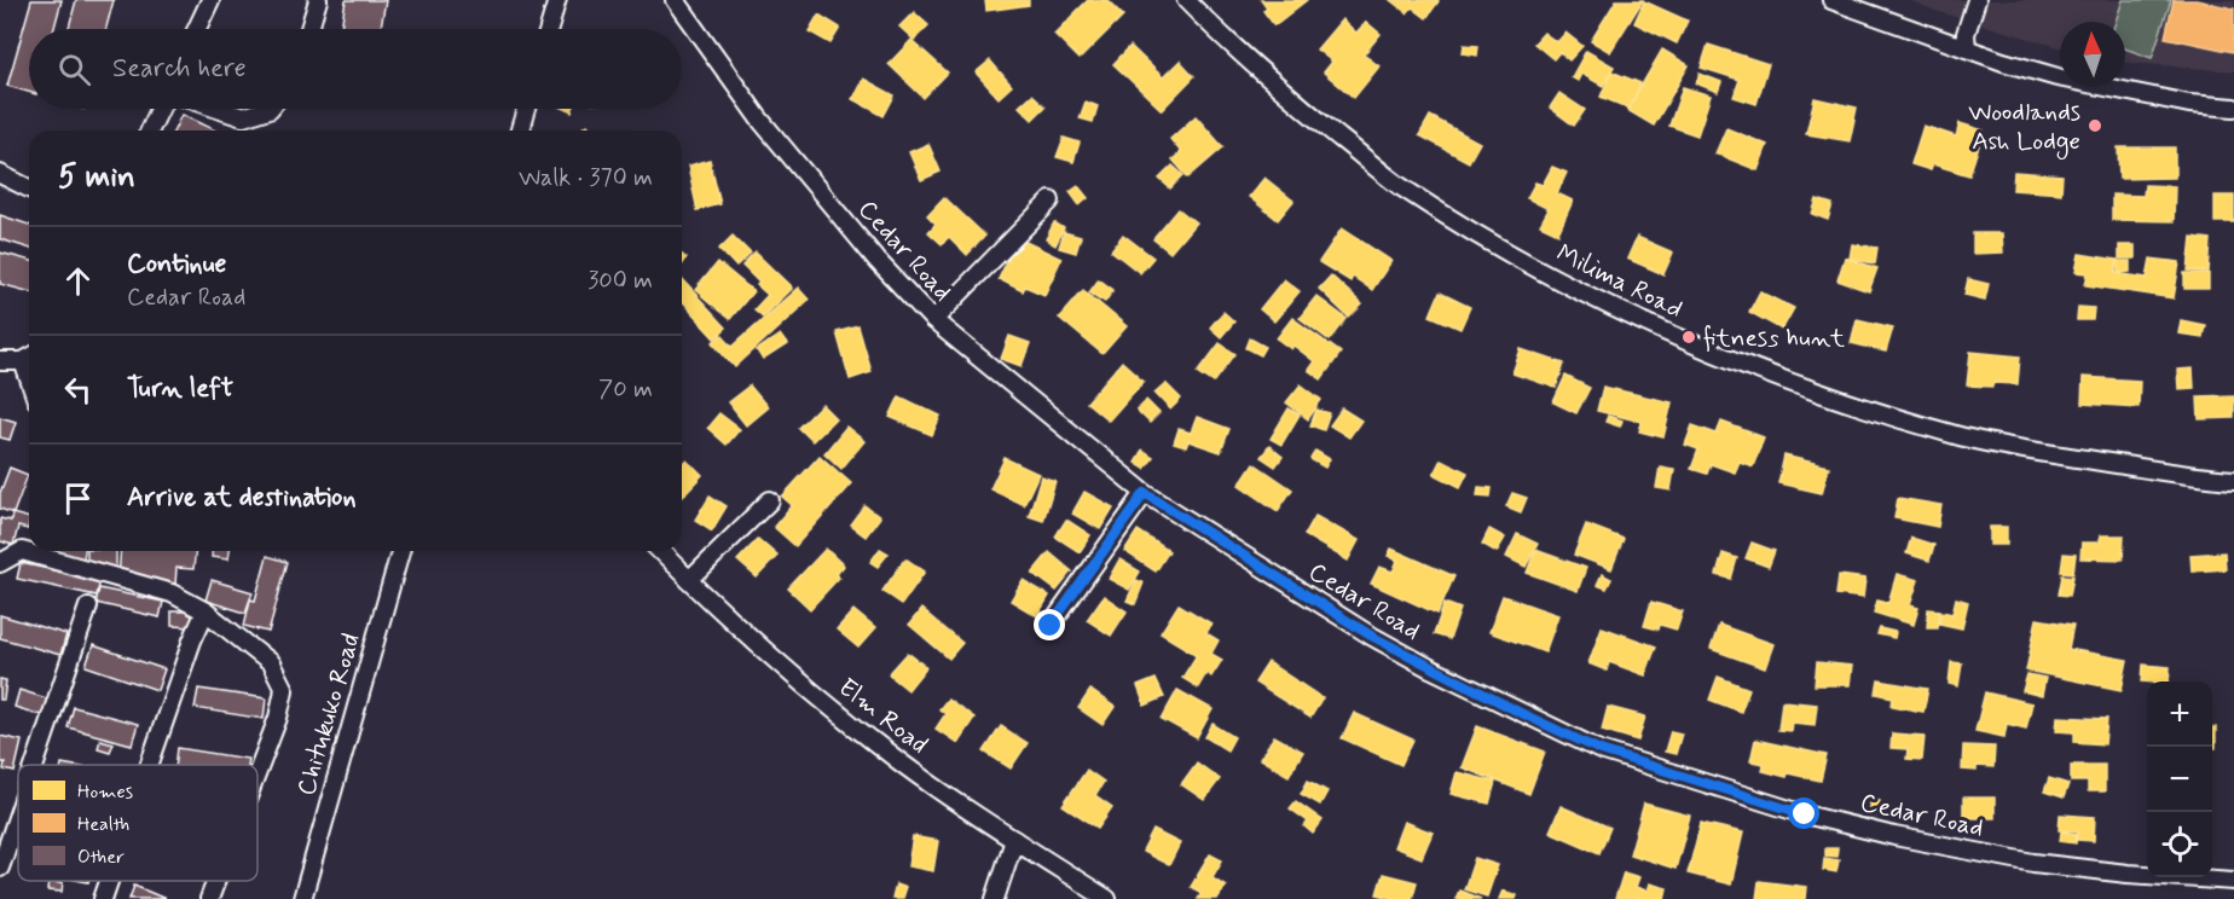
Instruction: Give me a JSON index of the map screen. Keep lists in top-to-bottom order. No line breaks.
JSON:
{"streets":{"street":["Cedar Road","Milima Road","Chitukuko Road","Elm Road"]},"places":["Woodlands Ash Lodge","fitness hunt"],"legend":["Homes","Health","Other"],"north":"top","page":{"search":"Search here","heading":["5 min","Walk · 370 m"],"list":[["Continue","Cedar Road","300 m"],["Turn left","70 m"],"Arrive at destination"],"map_buttons":["+","−"]}}
